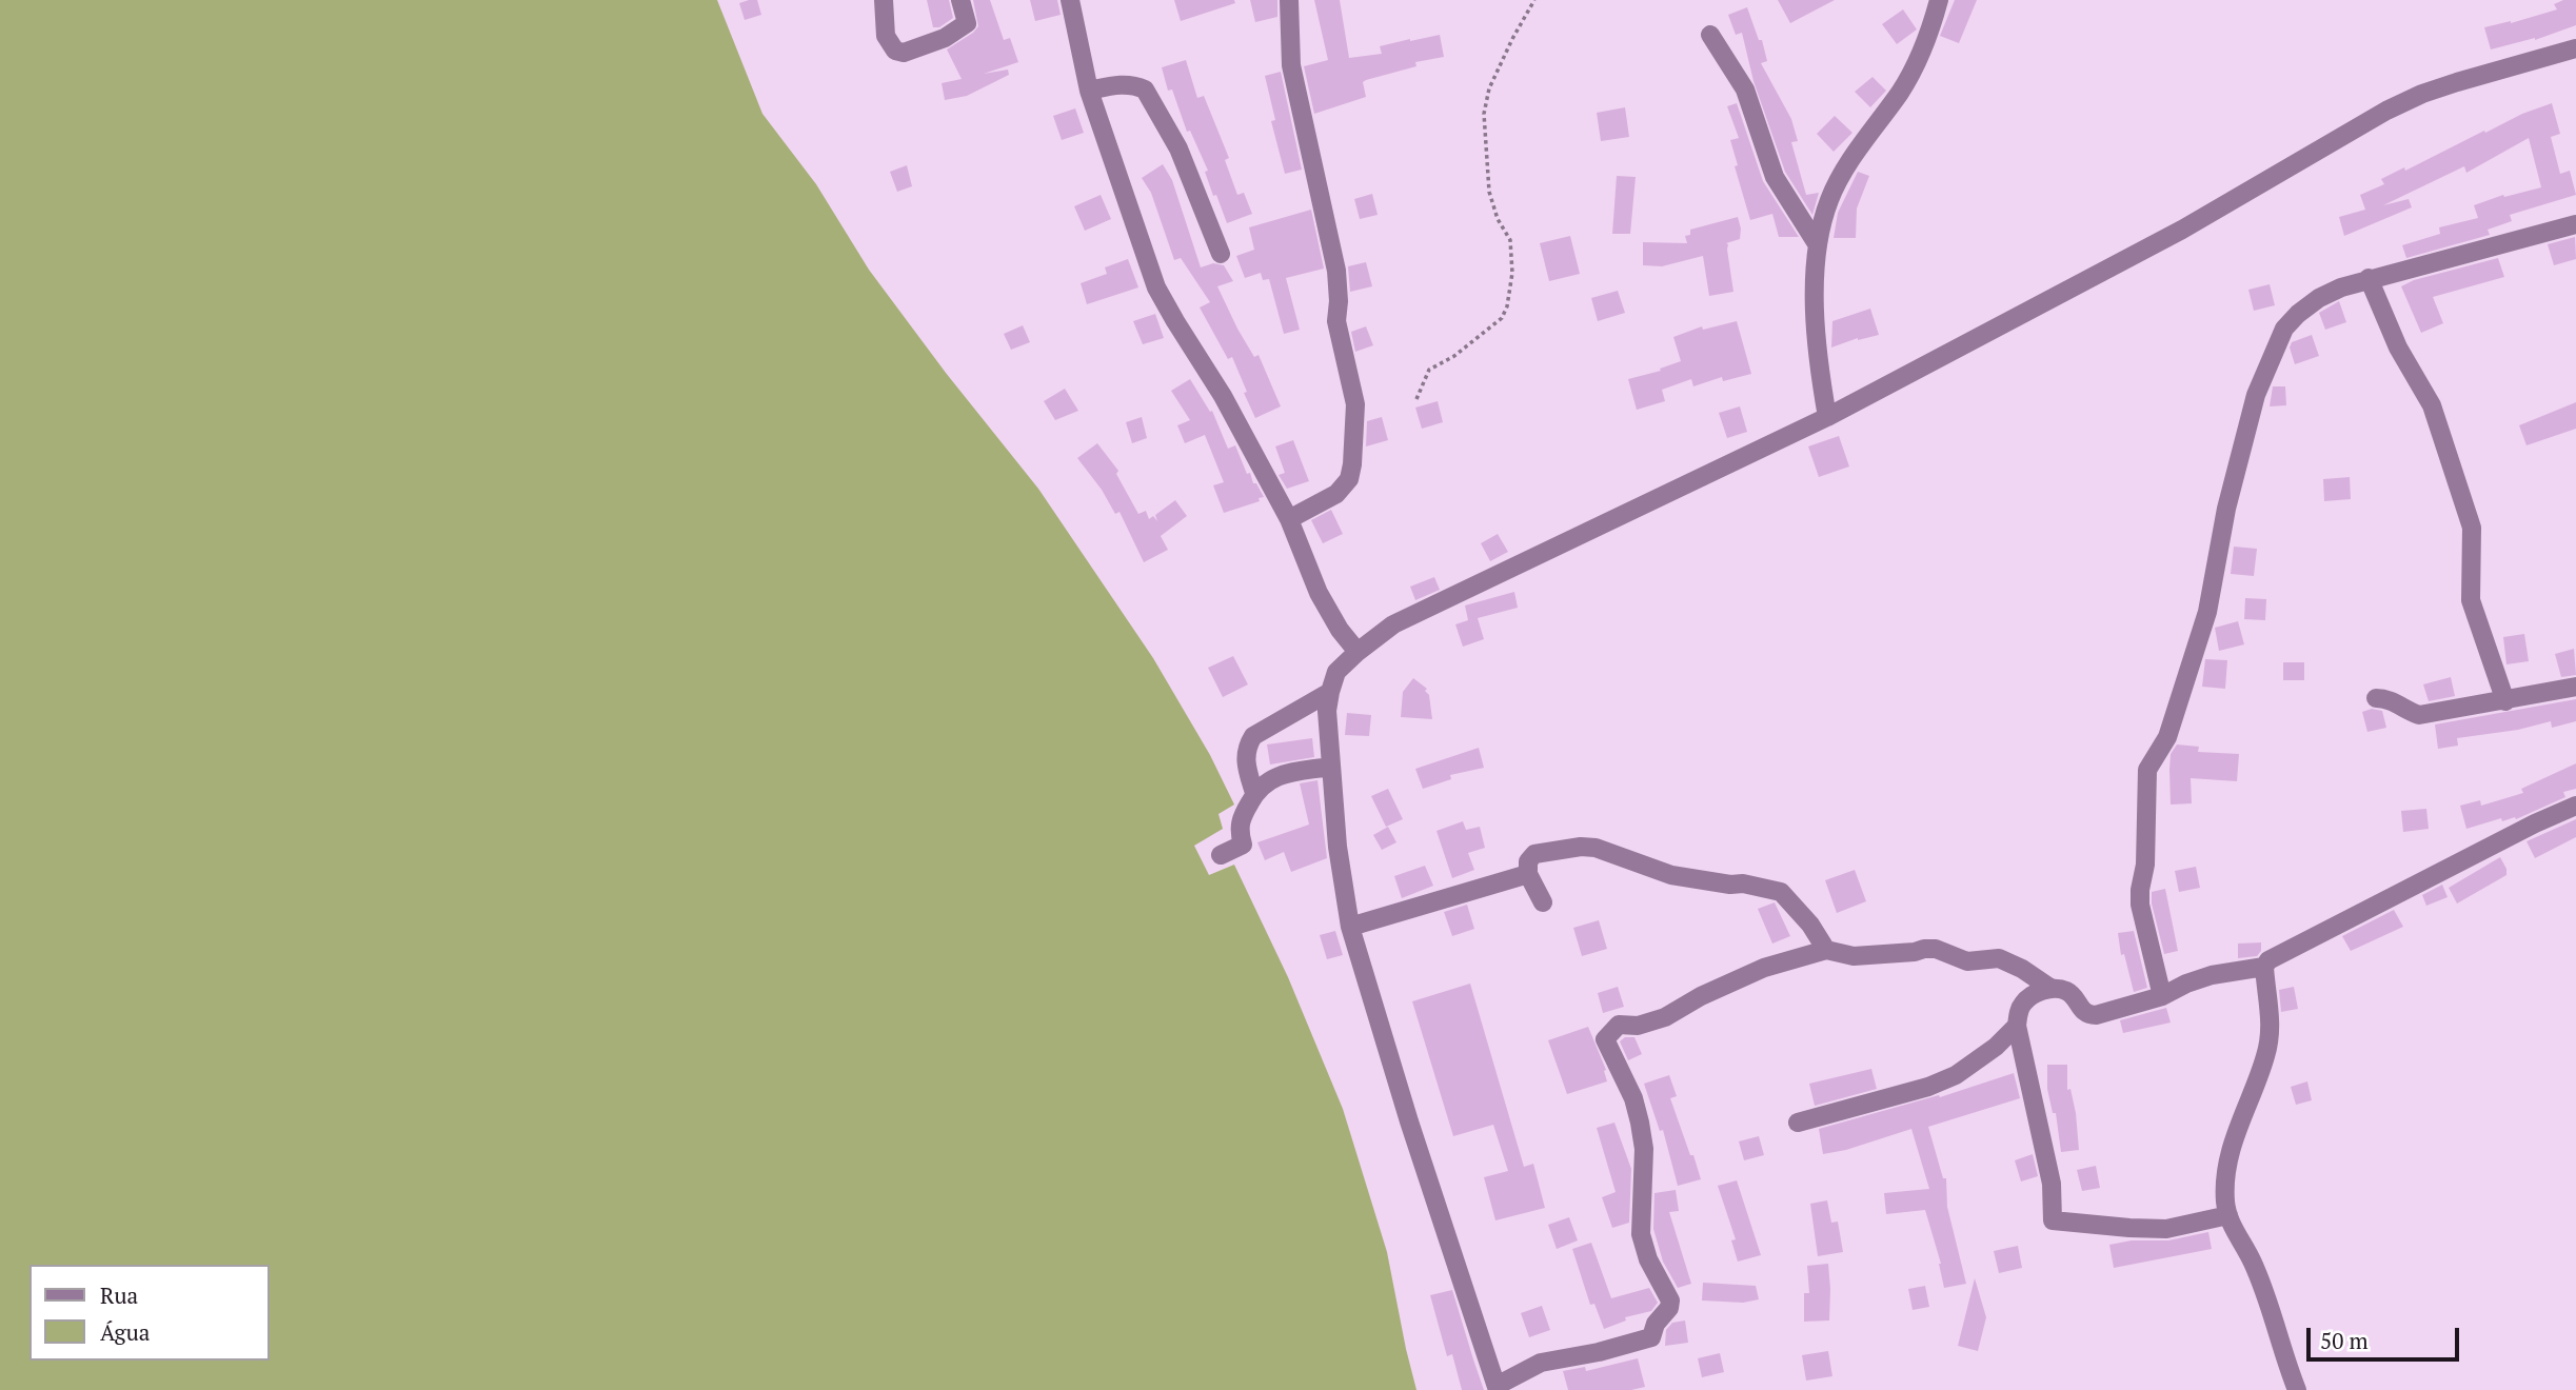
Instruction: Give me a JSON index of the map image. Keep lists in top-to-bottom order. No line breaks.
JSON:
{"legend":["Rua","Água"],"scale_bar":"50 m"}
